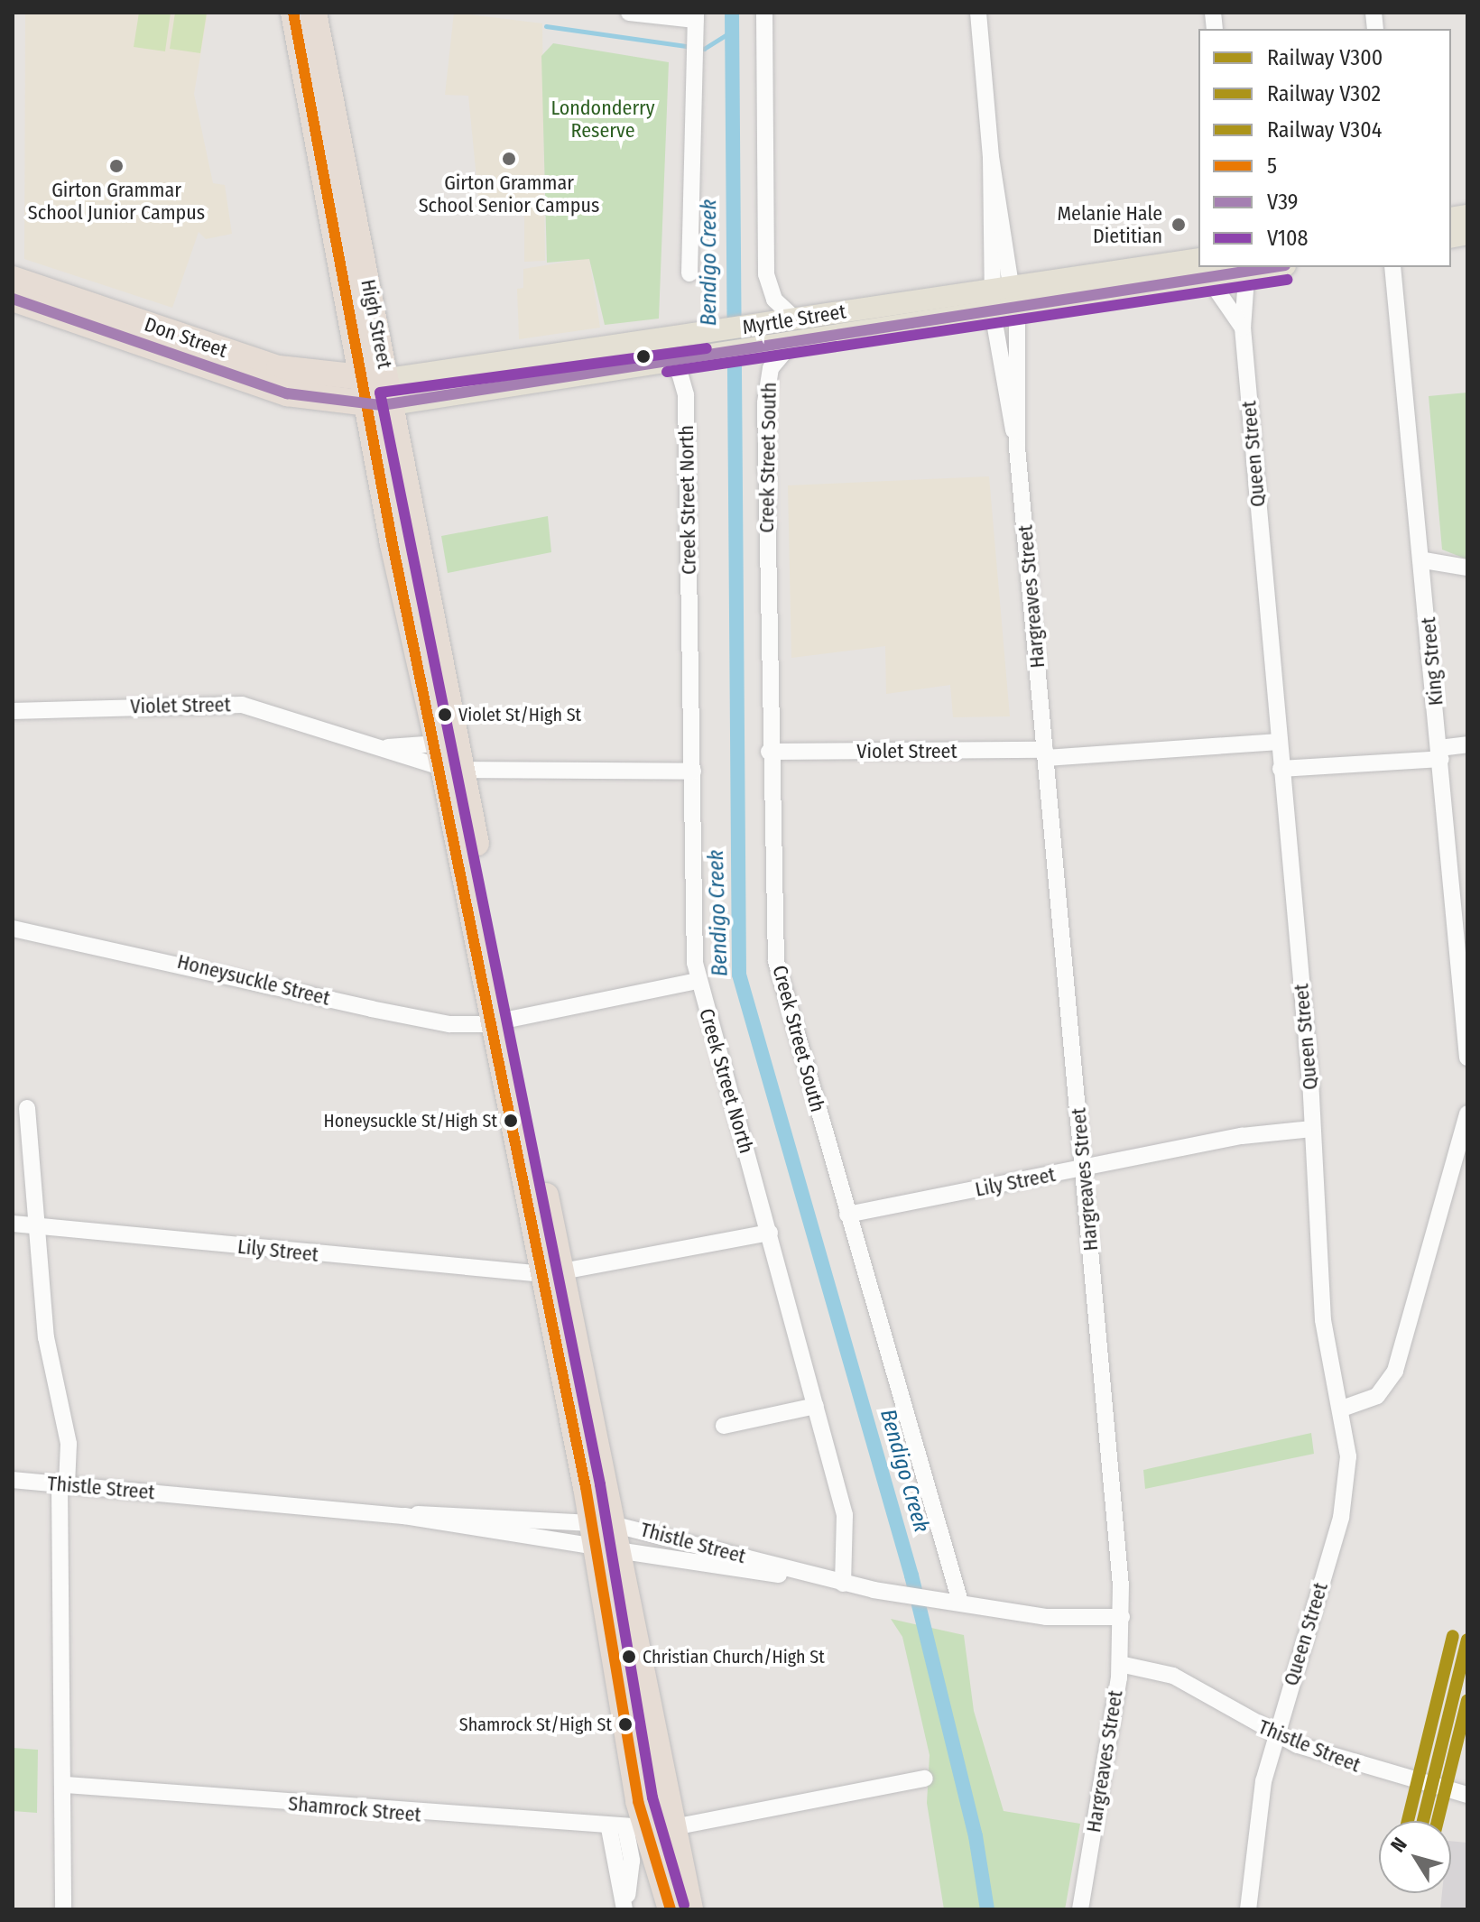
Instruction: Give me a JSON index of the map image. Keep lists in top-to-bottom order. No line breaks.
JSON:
{"streets":{"highway":["High Street","Don Street"],"main road":["Myrtle Street"],"street":["Queen Street","Creek Street South","Creek Street North","Hargreaves Street","King Street","Violet Street","Honeysuckle Street","Lily Street","Thistle Street","Shamrock Street"]},"crossings":[["Myrtle Street","High Street"],["Myrtle Street","Don Street"],["Myrtle Street","Queen Street"],["Myrtle Street","Creek Street South"],["Myrtle Street","Creek Street North"],["Myrtle Street","Hargreaves Street"],["High Street","Don Street"],["High Street","Violet Street"],["High Street","Honeysuckle Street"],["High Street","Lily Street"],["High Street","Thistle Street"],["High Street","Shamrock Street"],["Queen Street","Violet Street"],["Queen Street","Lily Street"],["Queen Street","Thistle Street"],["Creek Street South","Violet Street"],["Creek Street South","Lily Street"],["Creek Street South","Thistle Street"],["Creek Street North","Violet Street"],["Creek Street North","Honeysuckle Street"],["Creek Street North","Lily Street"],["Creek Street North","Thistle Street"],["Hargreaves Street","Violet Street"],["Hargreaves Street","Lily Street"],["Hargreaves Street","Thistle Street"]],"water":["Bendigo Creek"],"parks":["Londonderry Reserve"],"places":["Girton Grammar School Senior Campus","Girton Grammar School Junior Campus","Melanie Hale Dietitian","Violet St/High St","Honeysuckle St/High St","Christian Church/High St","Shamrock St/High St"],"lines":["transit line 5","transit line V39","transit line V108","rail line V304","rail line V300","rail line V302"],"legend":["Railway V300","Railway V302","Railway V304","5","V39","V108"],"north":"top left"}
